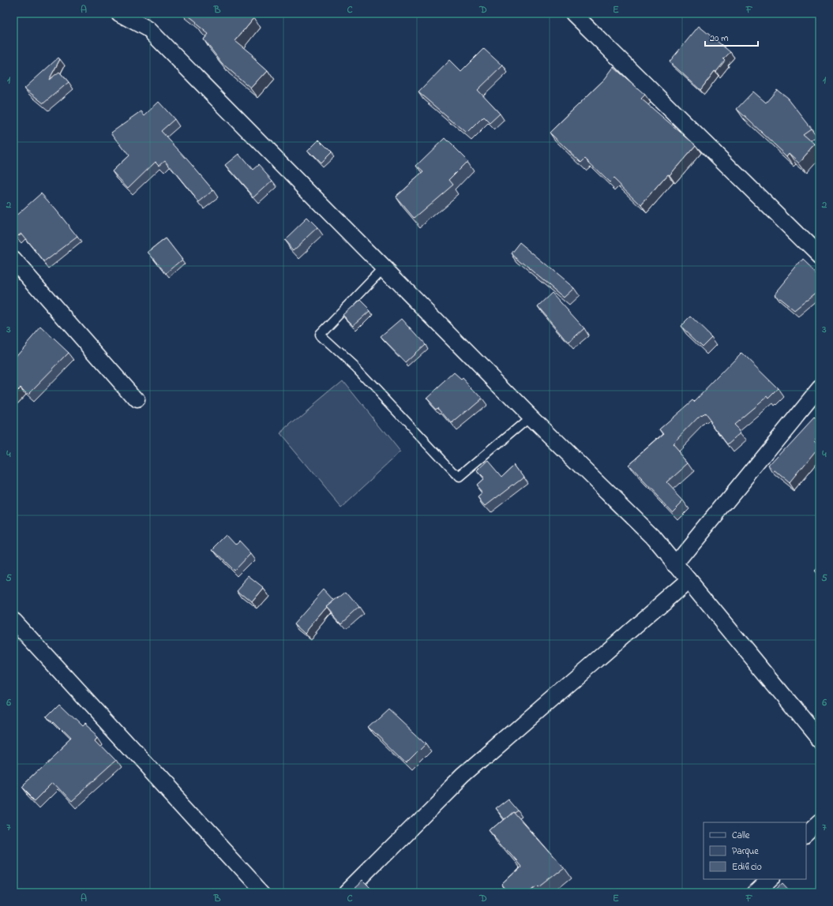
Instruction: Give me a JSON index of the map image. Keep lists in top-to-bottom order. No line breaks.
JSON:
{"legend":["Calle","Parque","Edificio"],"scale_bar":"20 m","grid":{"columns":["A","B","C","D","E","F"],"rows":["1","2","3","4","5","6","7"]}}
